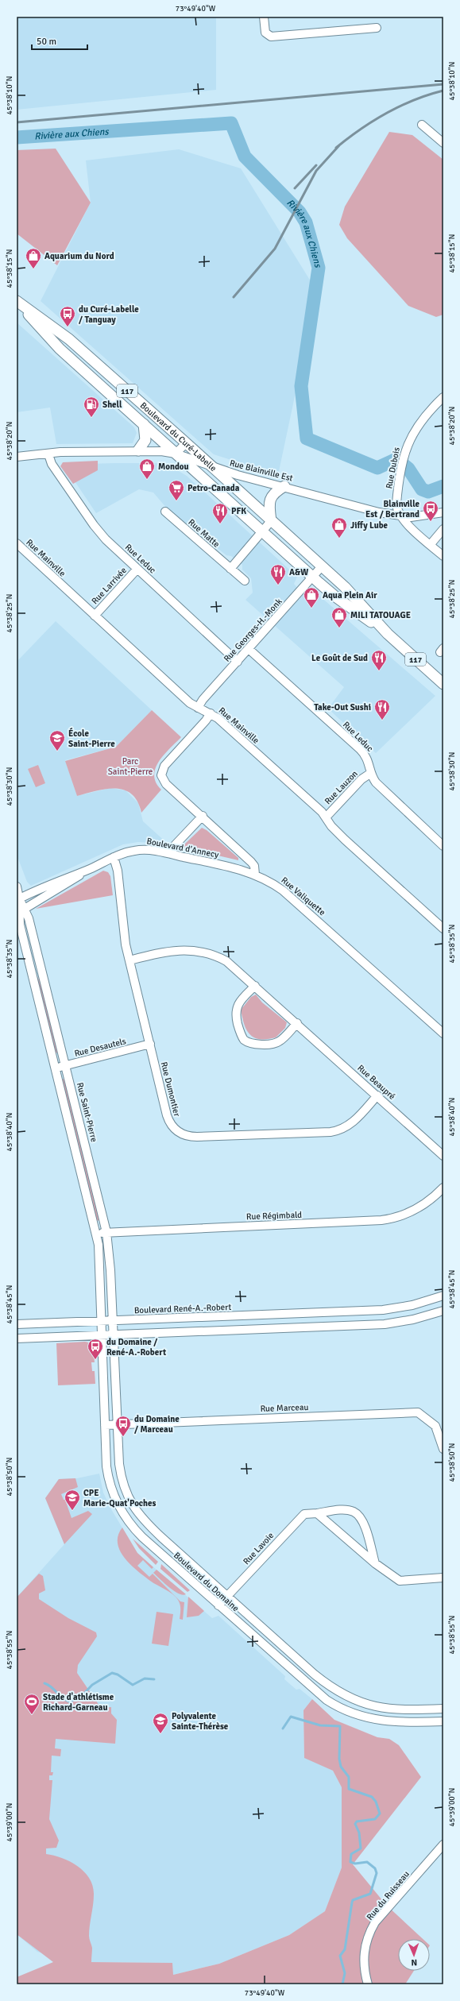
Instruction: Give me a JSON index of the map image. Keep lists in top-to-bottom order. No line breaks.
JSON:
{"streets":{"main road":["117","Boulevard du Curé-Labelle"],"street":["Rue Dubois","Rue Blainville Est","Rue Matte","Rue Mainville","Rue Leduc","Rue Larrivée","Rue Georges-H.-Monk","Rue Lauzon","Boulevard d'Annecy","Rue Valiquette","Rue Desautels","Rue Beaupré","Rue Dumontier","Rue Saint-Pierre","Rue Régimbald","Boulevard René-A.-Robert","Rue Marceau","Rue Lavoie","Boulevard du Domaine","Rue du Ruisseau"]},"crossings":[["Boulevard du Curé-Labelle","Rue Blainville Est"],["Boulevard du Curé-Labelle","Rue Georges-H.-Monk"],["Rue Dubois","Rue Blainville Est"],["Rue Blainville Est","Rue Leduc"],["Rue Mainville","Rue Larrivée"],["Rue Mainville","Rue Georges-H.-Monk"],["Rue Mainville","Rue Lauzon"],["Rue Leduc","Rue Larrivée"],["Rue Leduc","Rue Georges-H.-Monk"],["Rue Leduc","Rue Lauzon"],["Boulevard d'Annecy","Rue Valiquette"],["Boulevard d'Annecy","Rue Dumontier"],["Boulevard d'Annecy","Rue Saint-Pierre"],["Rue Desautels","Rue Dumontier"],["Rue Desautels","Rue Saint-Pierre"],["Rue Beaupré","Rue Dumontier"],["Rue Saint-Pierre","Rue Régimbald"],["Rue Saint-Pierre","Boulevard René-A.-Robert"],["Rue Saint-Pierre","Boulevard du Domaine"],["Rue Marceau","Boulevard du Domaine"],["Rue Lavoie","Boulevard du Domaine"]],"water":["Rivière aux Chiens"],"parks":["Parc Saint-Pierre"],"places":{"shop":["Aquarium du Nord","Mondou","Jiffy Lube","Aqua Plein Air","MILI TATOUAGE"],"bus stop":["du Curé-Labelle / Tanguay","Blainville Est / Bertrand","du Domaine / René-A.-Robert","du Domaine / Marceau"],"fuel station":["Shell"],"supermarket":["Petro-Canada"],"restaurant":["PFK","A&W","Le Goût de Sud","Take-Out Sushi"],"school or university":["École Saint-Pierre","CPE Marie-Quat'Poches","Polyvalente Sainte-Thérèse"],"sports":["Stade d'athlétisme Richard-Garneau"]},"scale_bar":"50 m","north":"bottom","coordinates":["73°49'40\"W","45°38'10\"N","45°38'15\"N","45°38'20\"N","45°38'25\"N","45°38'30\"N","45°38'35\"N","45°38'40\"N","45°38'45\"N","45°38'50\"N","45°38'55\"N","45°39'00\"N"]}
